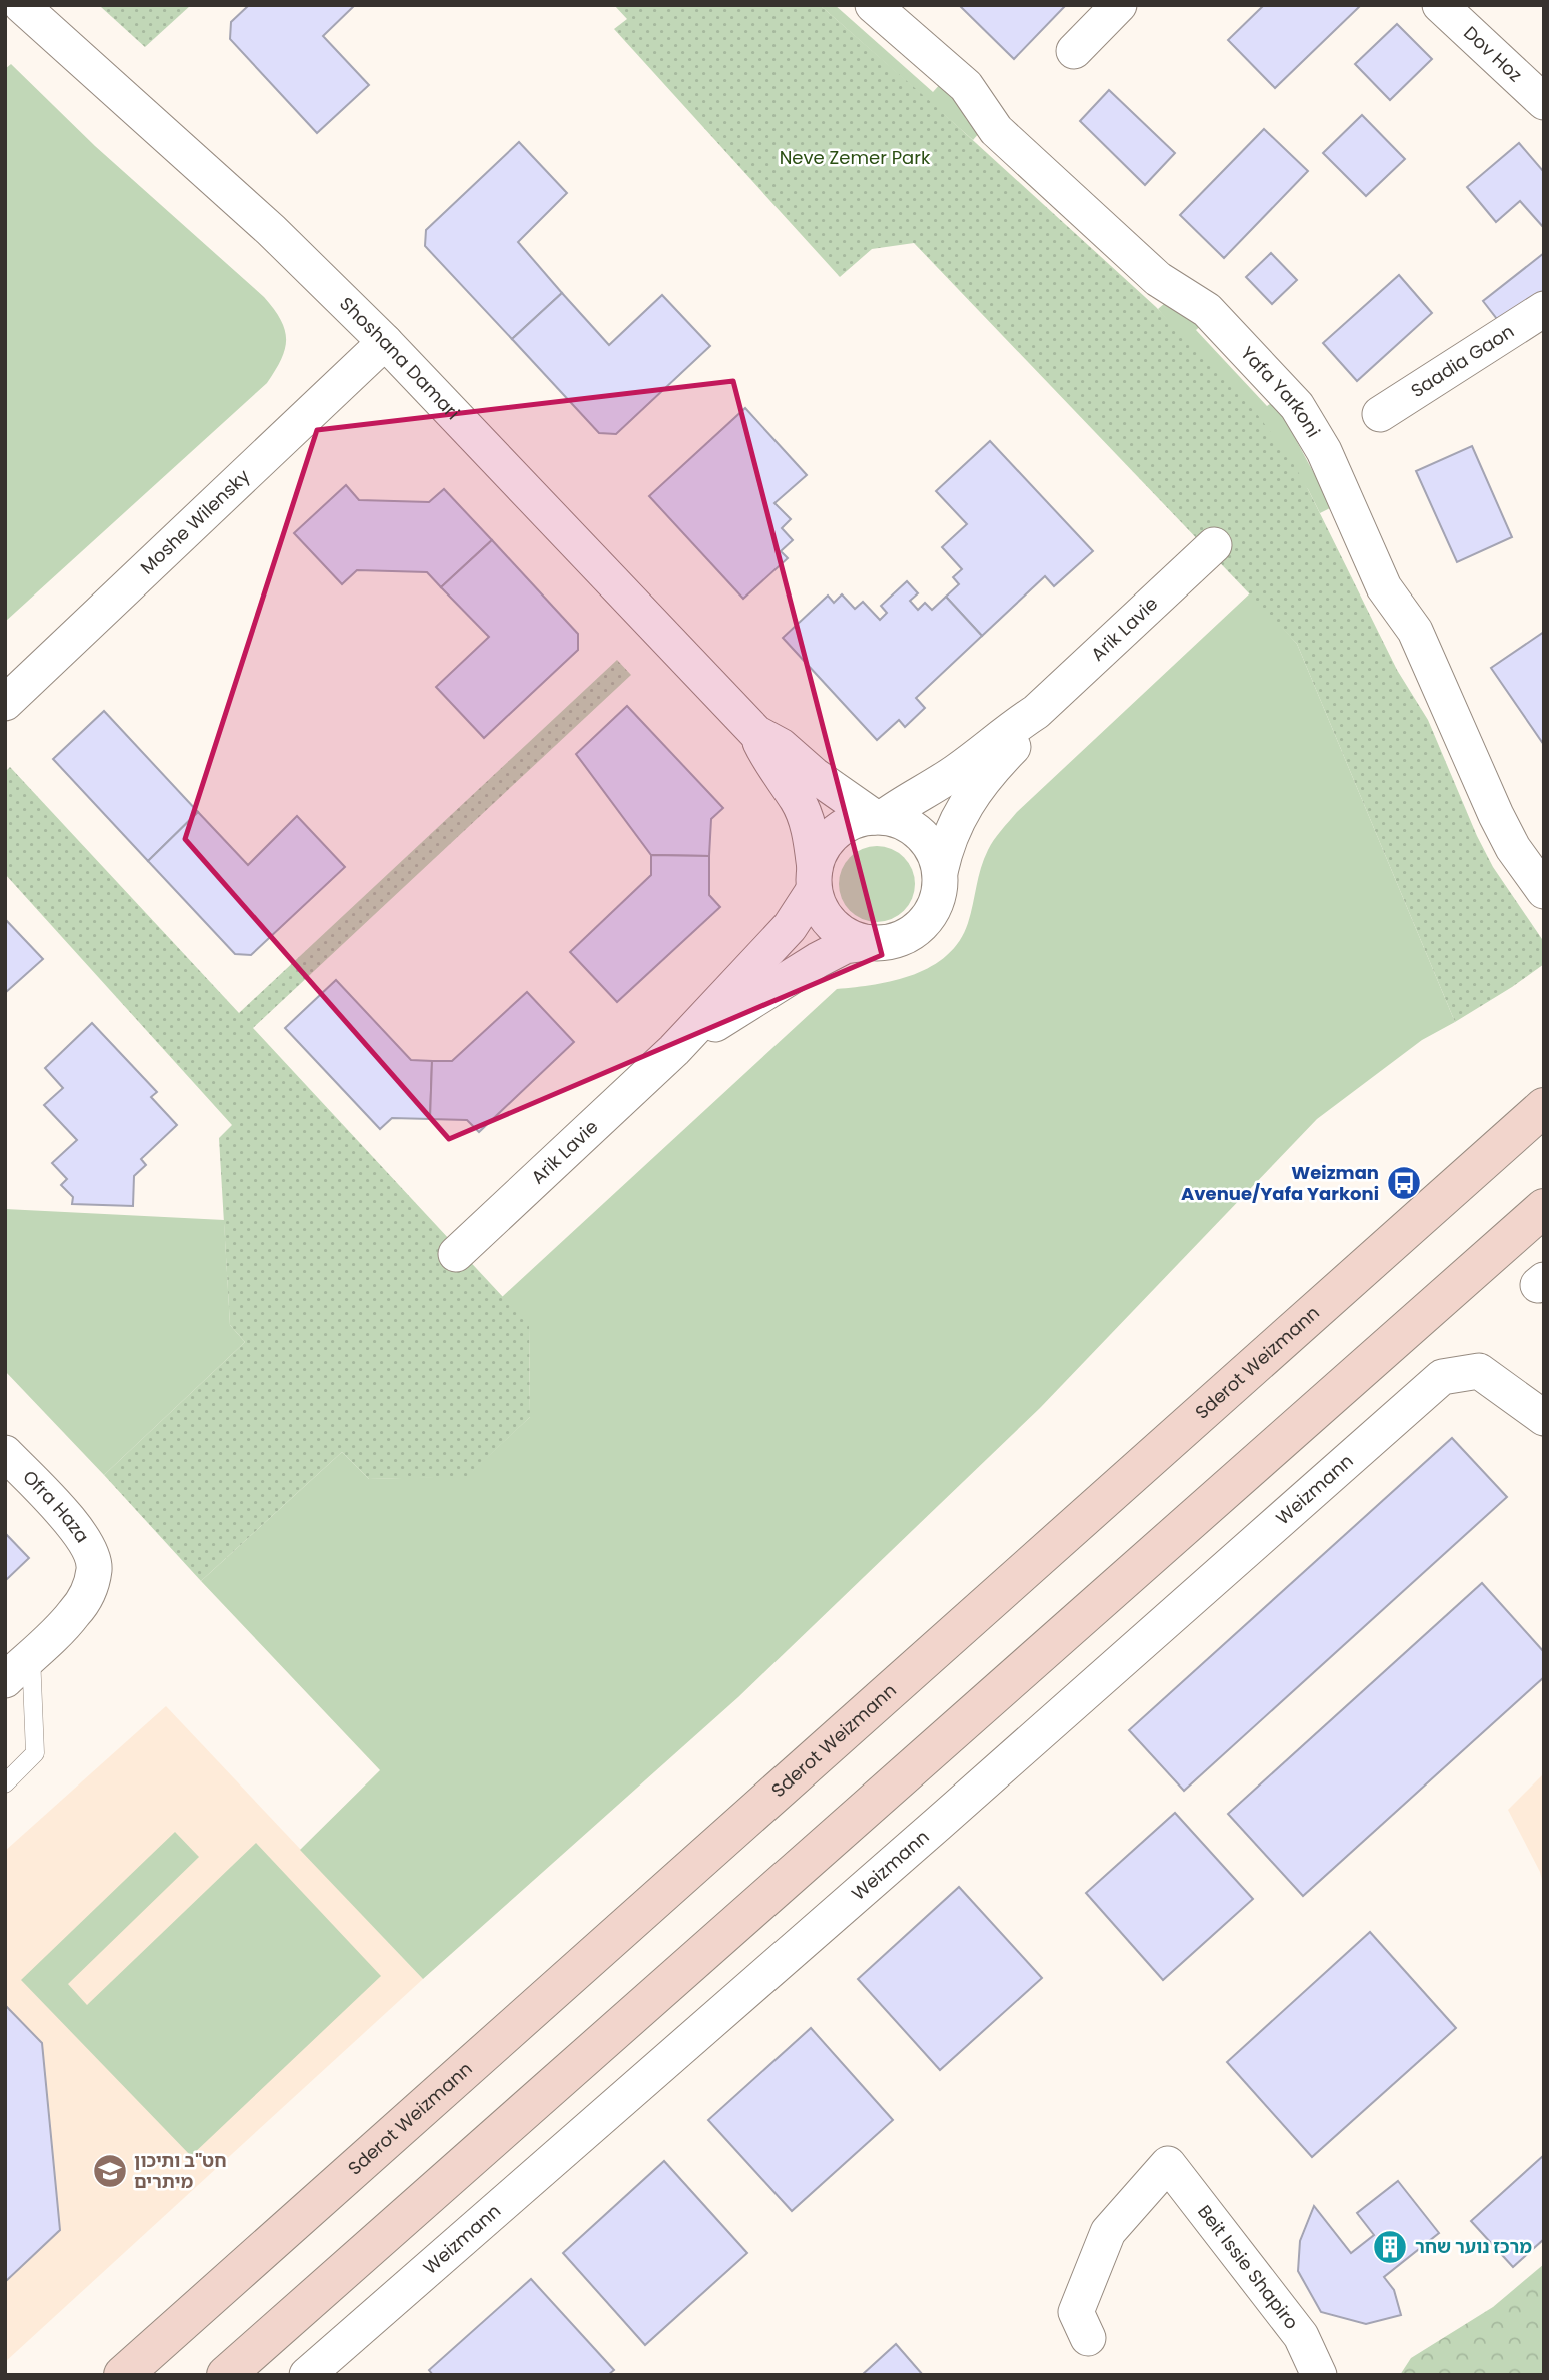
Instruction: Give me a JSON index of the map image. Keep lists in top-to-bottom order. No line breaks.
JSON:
{"streets":{"main road":["Sderot Weizmann"],"street":["Dov Hoz","Shoshana Damari","Saadia Gaon","Yafa Yarkoni","Moshe Wilensky","Arik Lavie","Weizmann","Ofra Haza","Beit Issie Shapiro"]},"crossings":[["Shoshana Damari","Moshe Wilensky"],["Shoshana Damari","Arik Lavie"]],"parks":["Neve Zemer Park"],"places":{"bus stop":["Weizman Avenue/Yafa Yarkoni"],"school or university":["חט\"ב ותיכון מיתרים"],"building":["מרכז נוער שחר"]}}
